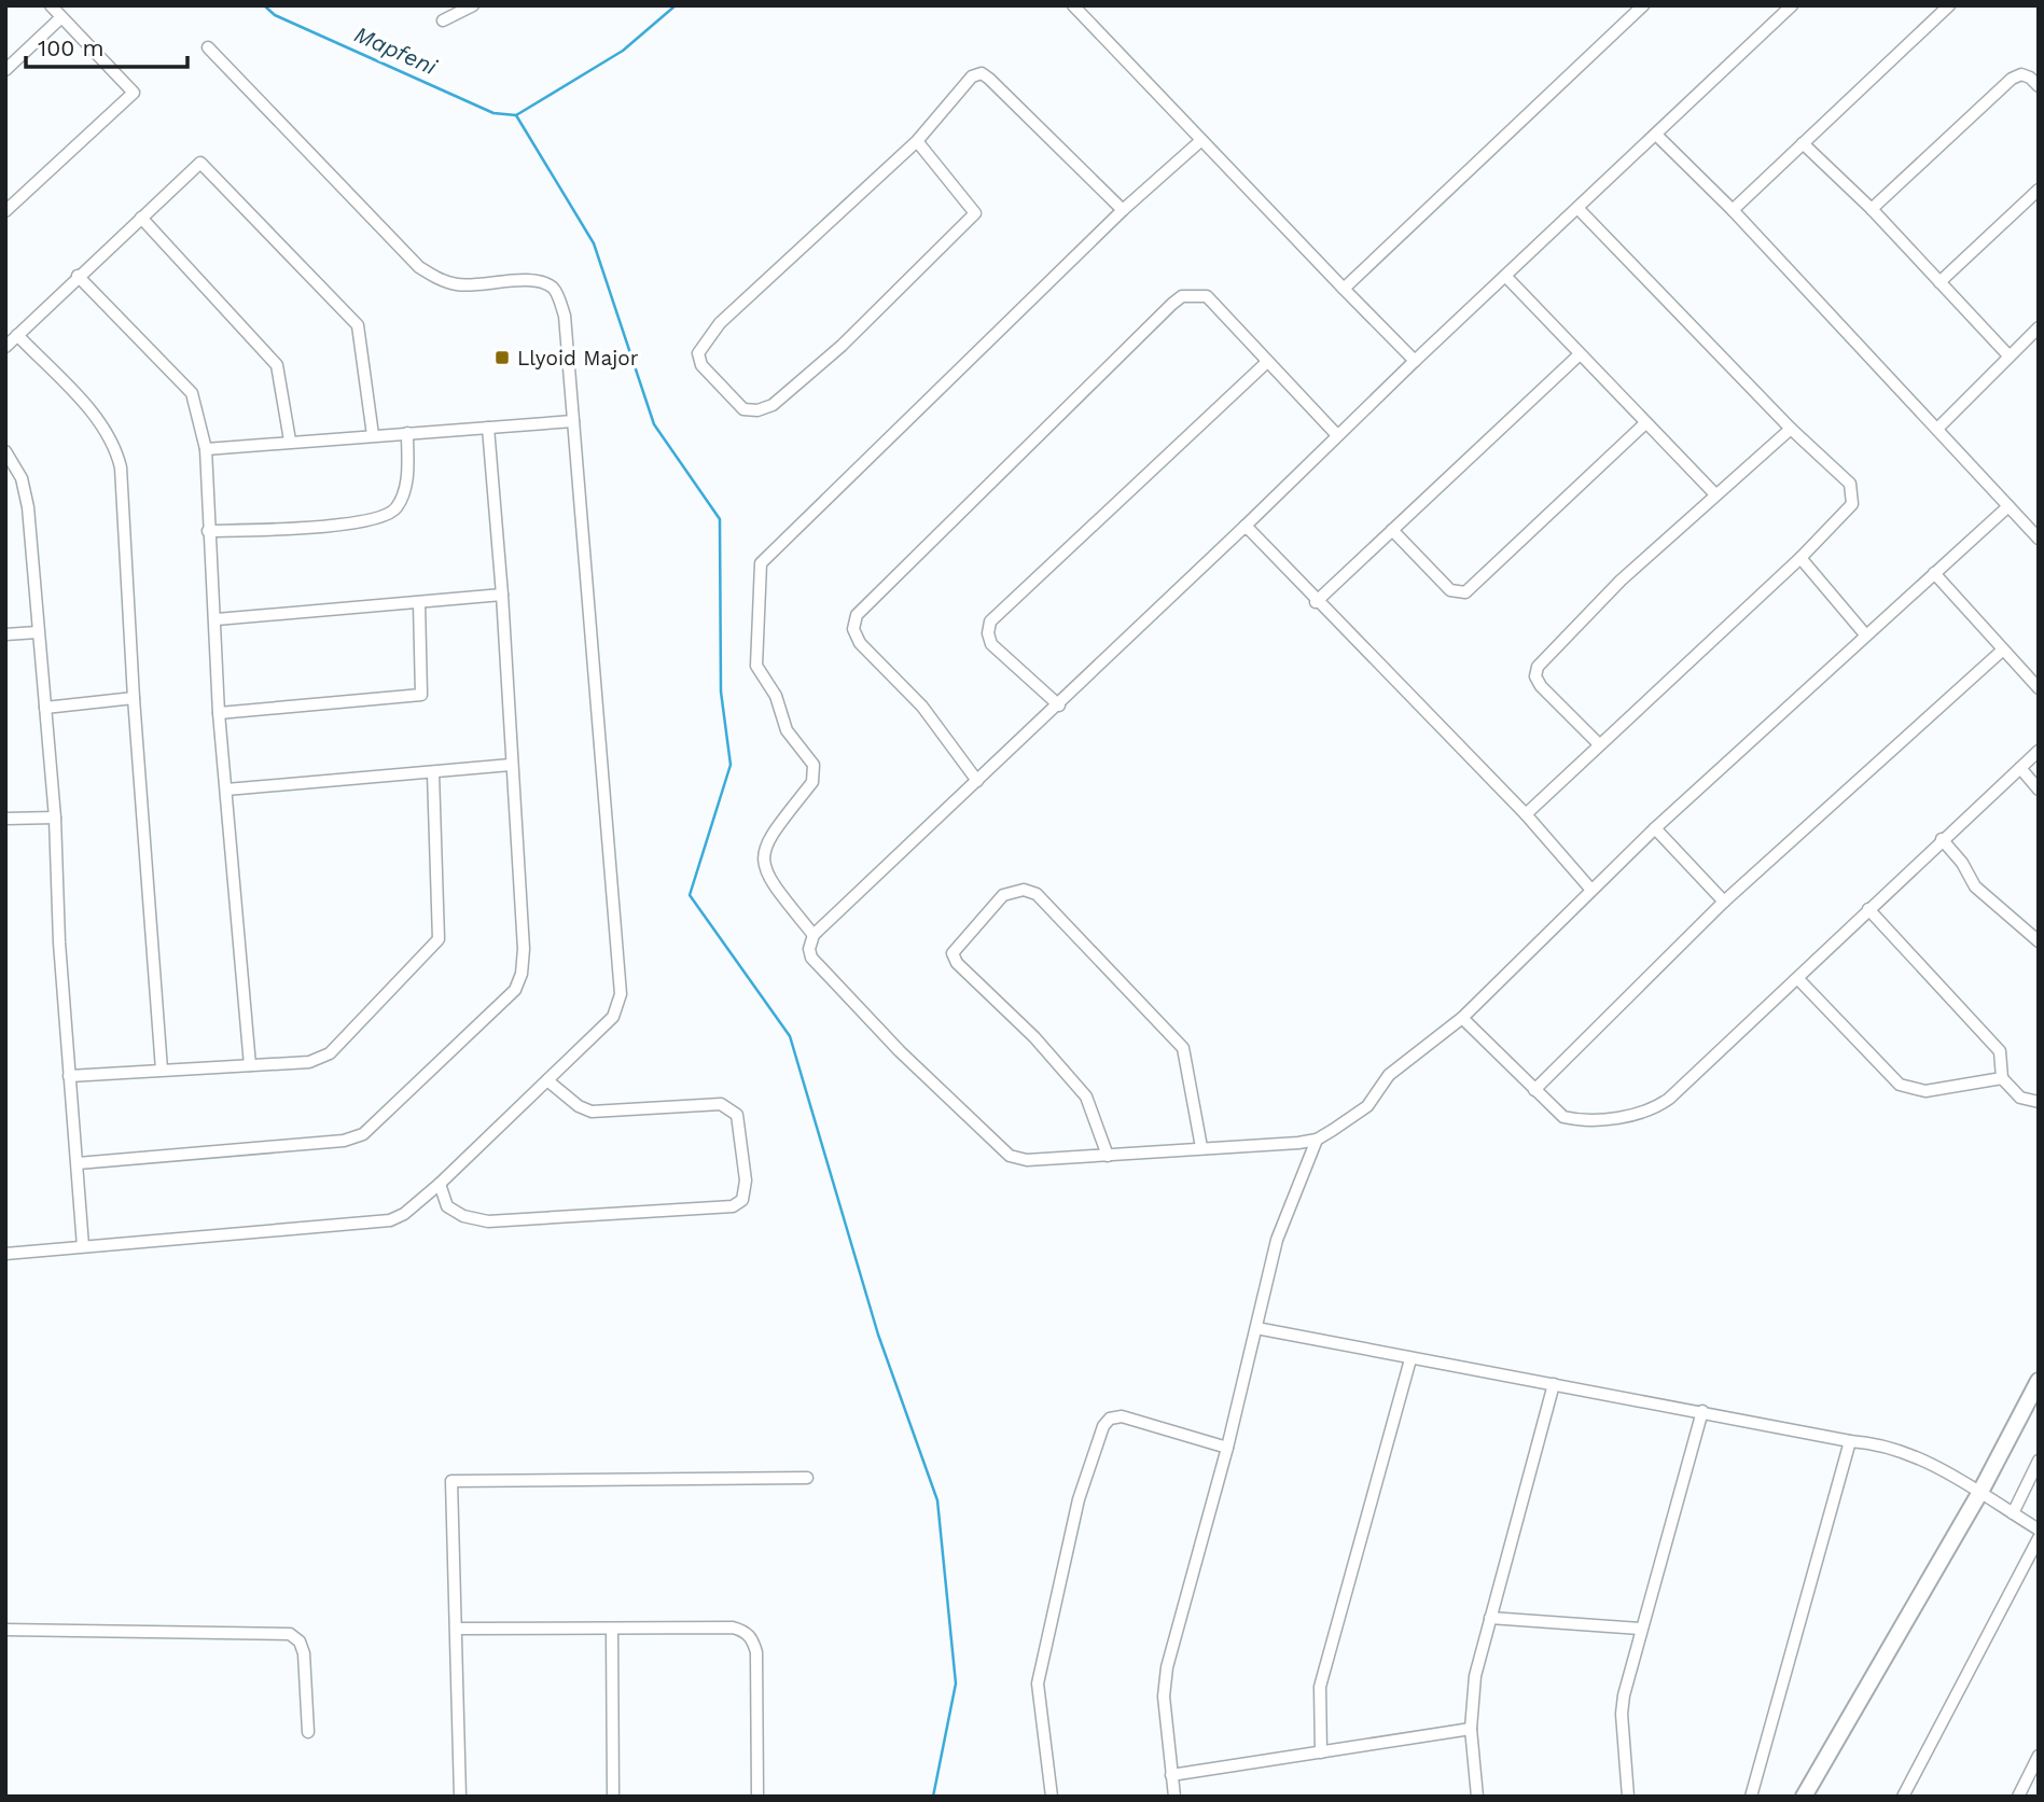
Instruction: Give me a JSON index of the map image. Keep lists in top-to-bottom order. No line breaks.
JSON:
{"water":["Mapfeni"],"places":{"transit":["Llyoid Major"]},"scale_bar":"100 m"}
